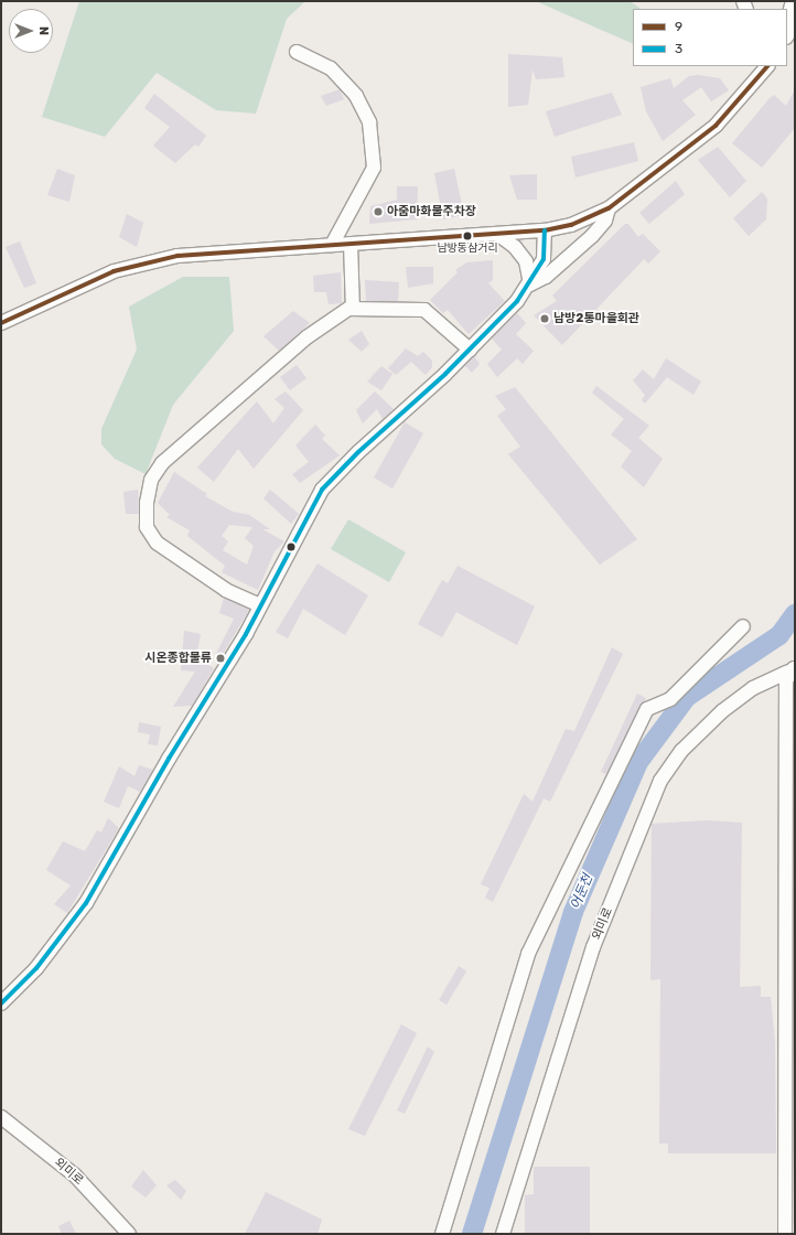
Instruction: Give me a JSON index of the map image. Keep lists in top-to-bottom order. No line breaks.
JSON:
{"streets":{"street":["외미로"]},"water":["어둔천"],"places":["아줌마화물주차장","남방동삼거리","남방2통마을회관","시온종합물류"],"lines":["transit line 9","transit line 3"],"legend":["9","3"],"north":"right"}
